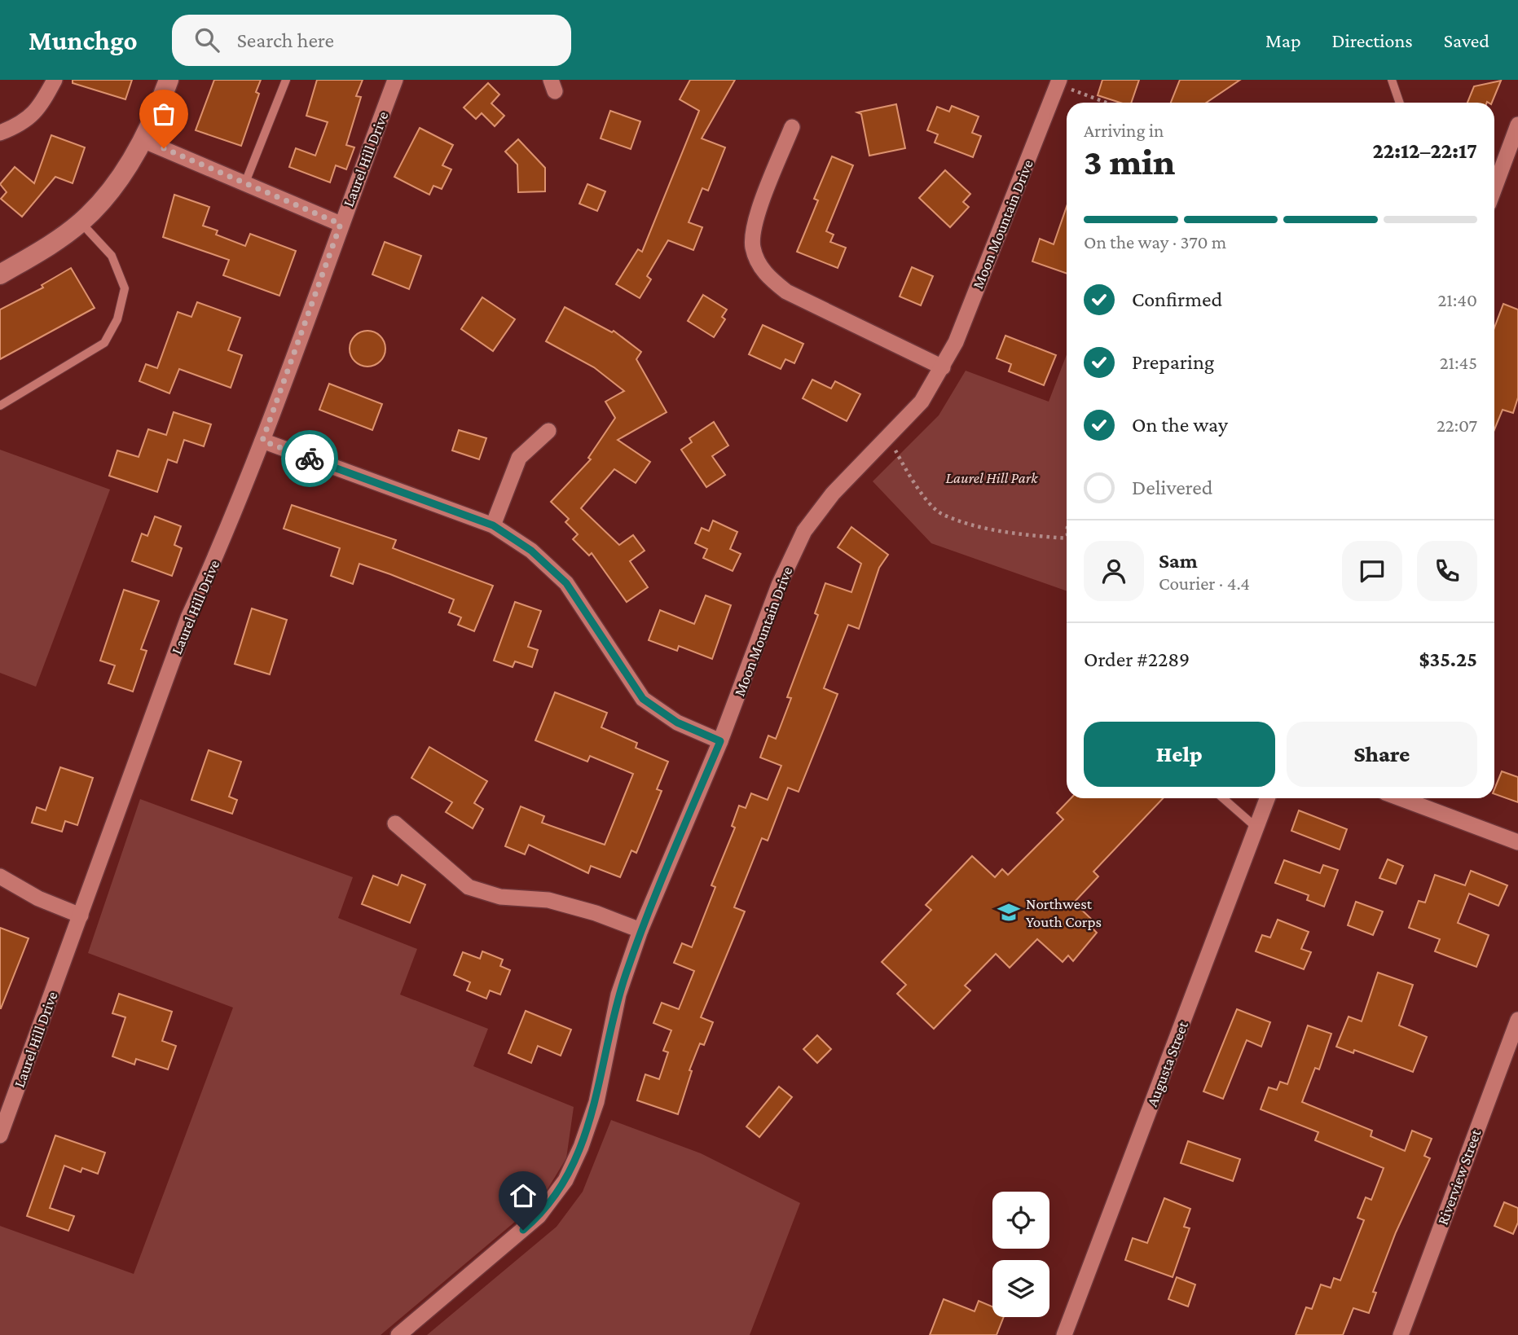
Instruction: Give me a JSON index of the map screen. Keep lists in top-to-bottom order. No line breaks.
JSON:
{"streets":{"street":["Laurel Hill Drive","Moon Mountain Drive","Augusta Street","Riverview Street"]},"parks":["Laurel Hill Park"],"places":{"school or university":["Northwest Youth Corps"]},"page":{"header":"Munchgo","search":"Search here","nav":["Map","Directions","Saved"],"heading":["3 min","Arriving in","22:12–22:17"],"panel":["Sam","Courier · 4.4","Order #2289","$35.25"],"bar":"On the way · 370 m","list":[["Confirmed","21:40"],["Preparing","21:45"],["On the way","22:07"],"Delivered"],"buttons":["Help","Share"]}}
